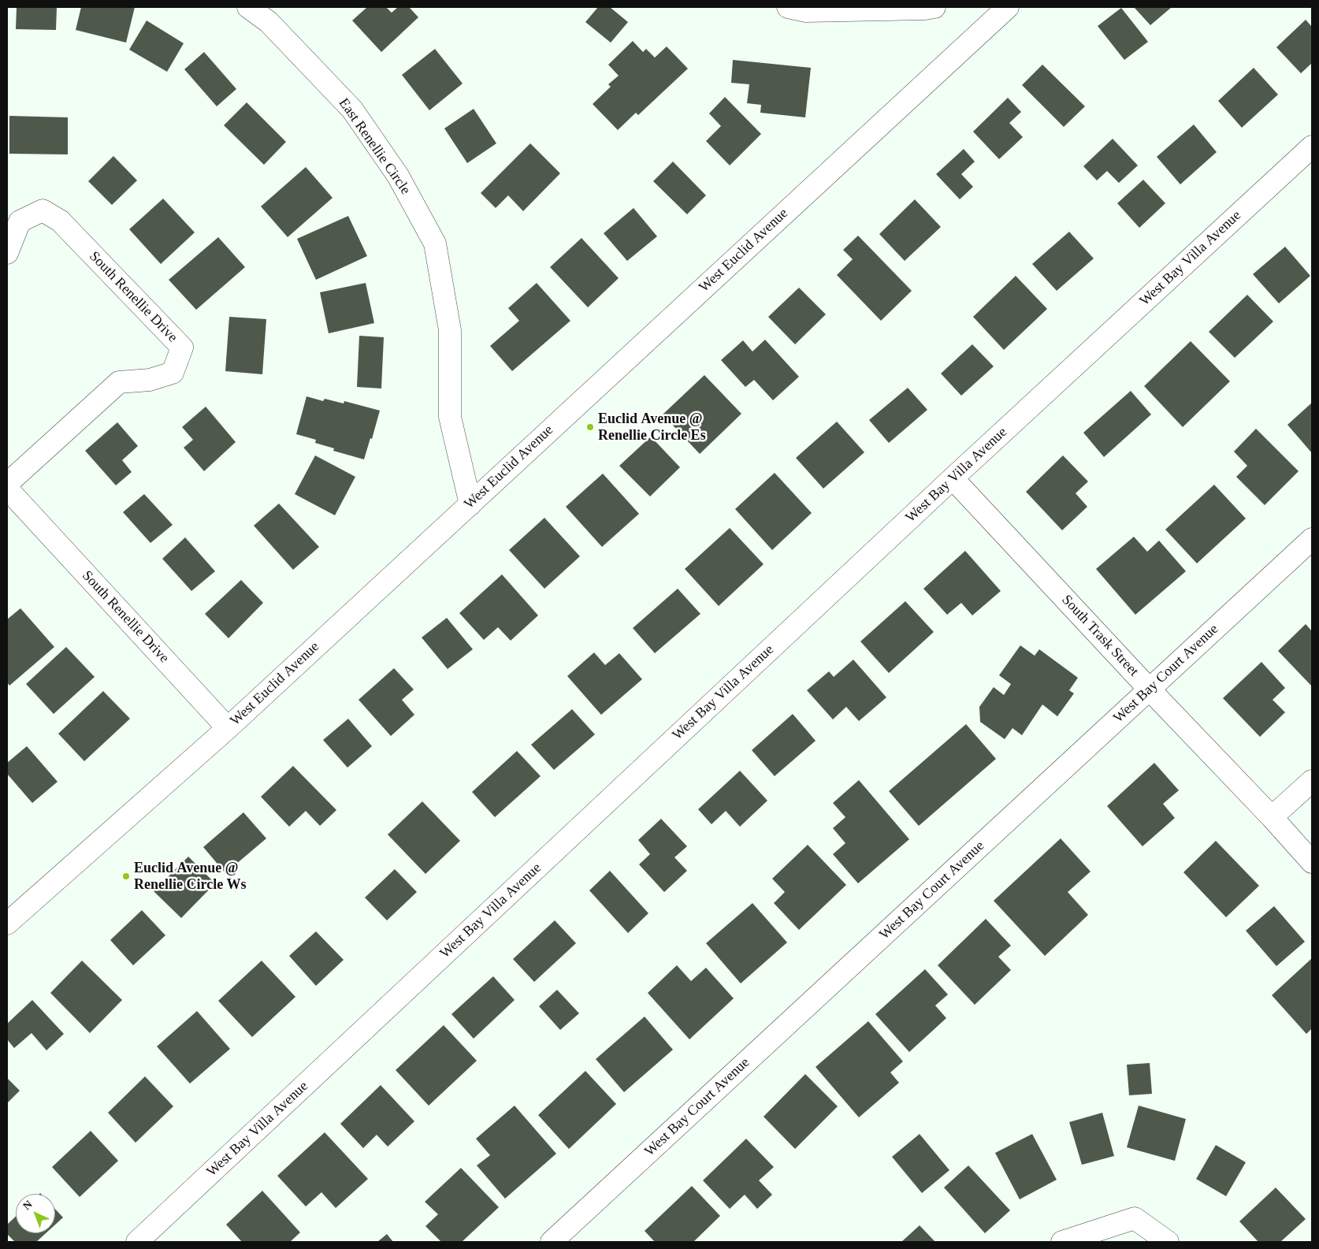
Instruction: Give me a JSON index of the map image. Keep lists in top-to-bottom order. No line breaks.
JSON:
{"streets":{"street":["East Renellie Circle","West Euclid Avenue","West Bay Villa Avenue","South Renellie Drive","South Trask Street","West Bay Court Avenue"]},"crossings":[["East Renellie Circle","West Euclid Avenue"],["West Euclid Avenue","South Renellie Drive"],["West Bay Villa Avenue","South Trask Street"],["South Trask Street","West Bay Court Avenue"]],"places":["Euclid Avenue @ Renellie Circle Es","Euclid Avenue @ Renellie Circle Ws"],"north":"top left"}
